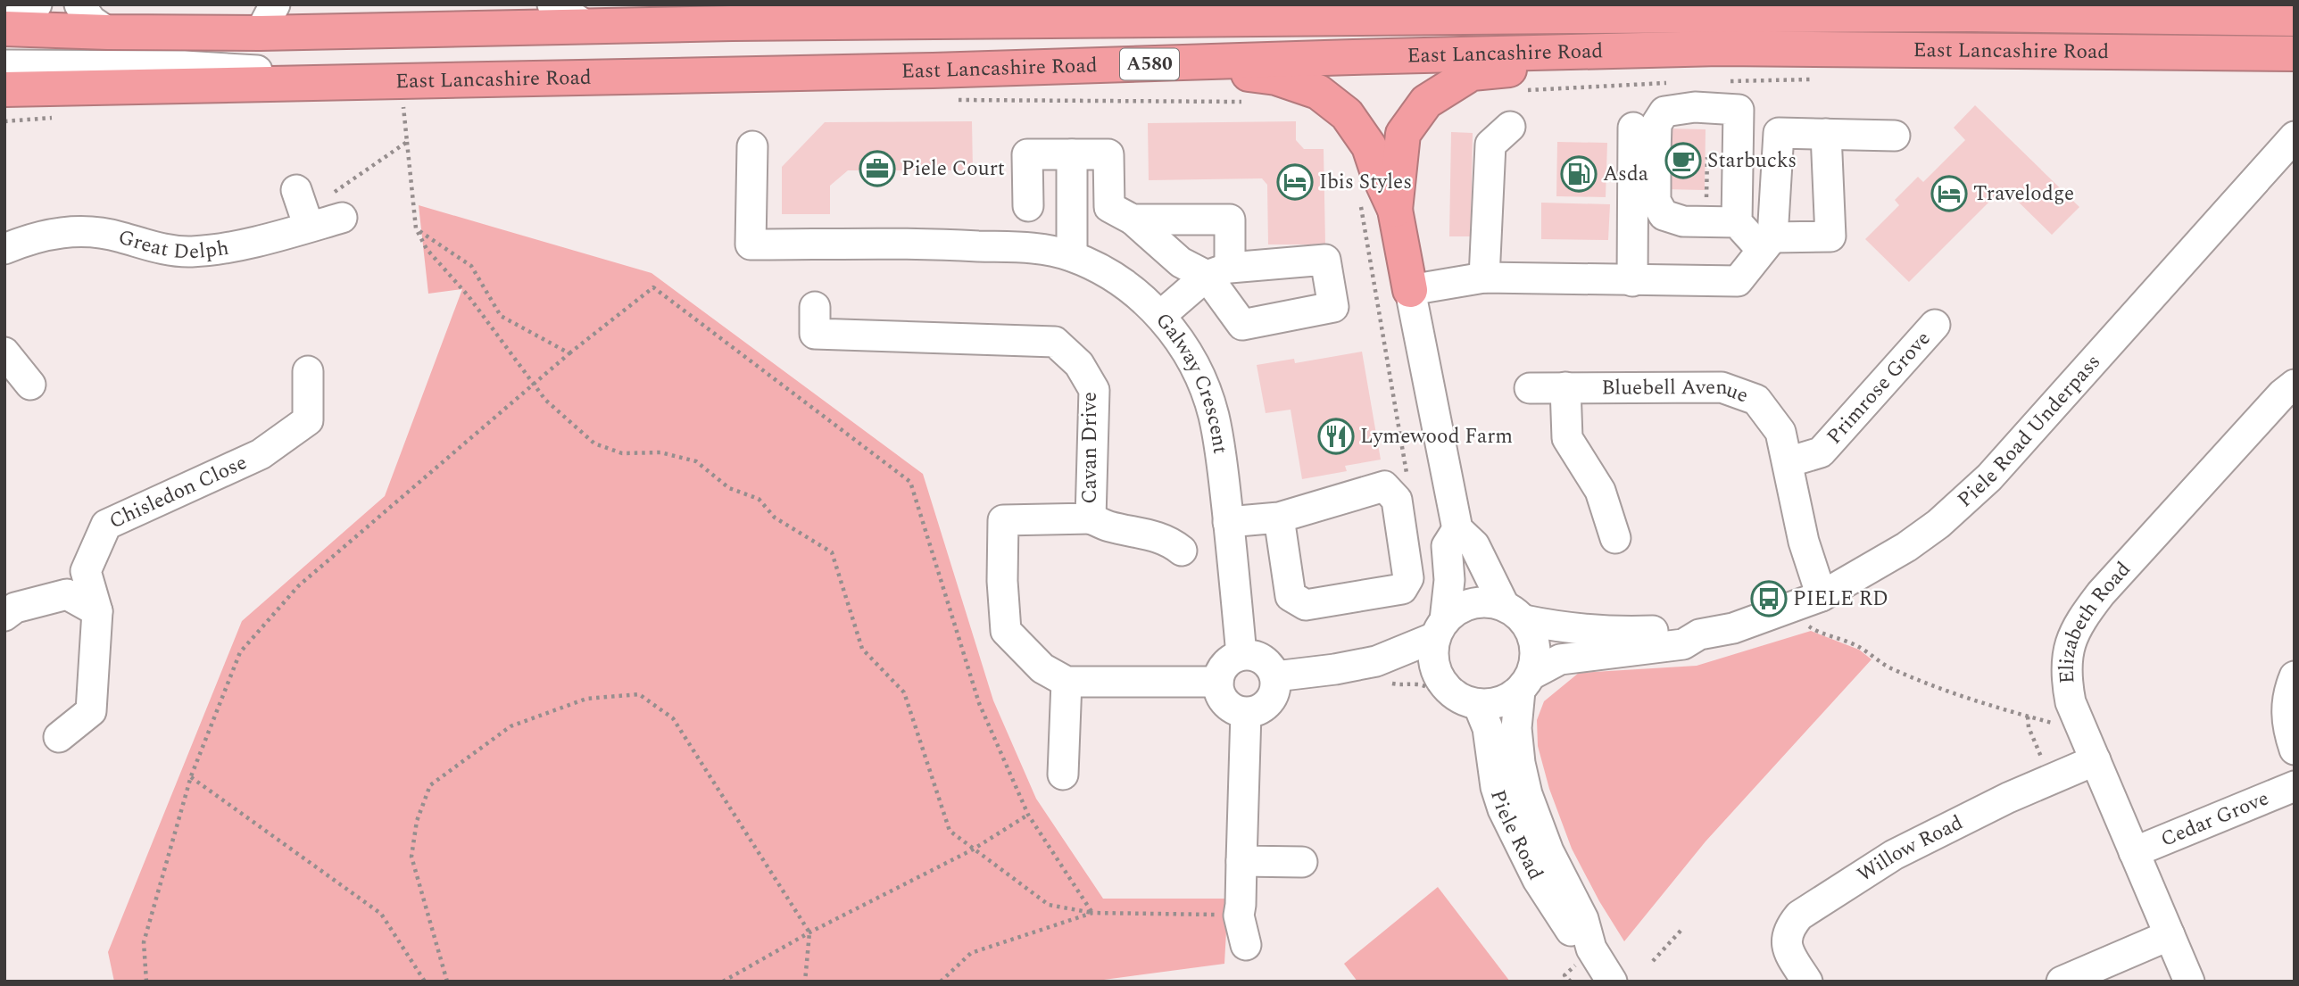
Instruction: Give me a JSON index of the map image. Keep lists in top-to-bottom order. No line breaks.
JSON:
{"streets":{"highway":["East Lancashire Road","A580"],"street":["Great Delph","Galway Crescent","Primrose Grove","Bluebell Avenue","Piele Road Underpass","Cavan Drive","Chisledon Close","Elizabeth Road","Cedar Grove","Piele Road","Willow Road"]},"crossings":[["Primrose Grove","Bluebell Avenue"],["Bluebell Avenue","Piele Road Underpass"],["Piele Road Underpass","Piele Road"],["Elizabeth Road","Cedar Grove"],["Elizabeth Road","Willow Road"]],"places":{"cafe":["Starbucks"],"office":["Piele Court"],"fuel station":["Asda"],"hotel":["Ibis Styles","Travelodge"],"restaurant":["Lymewood Farm"],"bus stop":["PIELE RD"]}}
